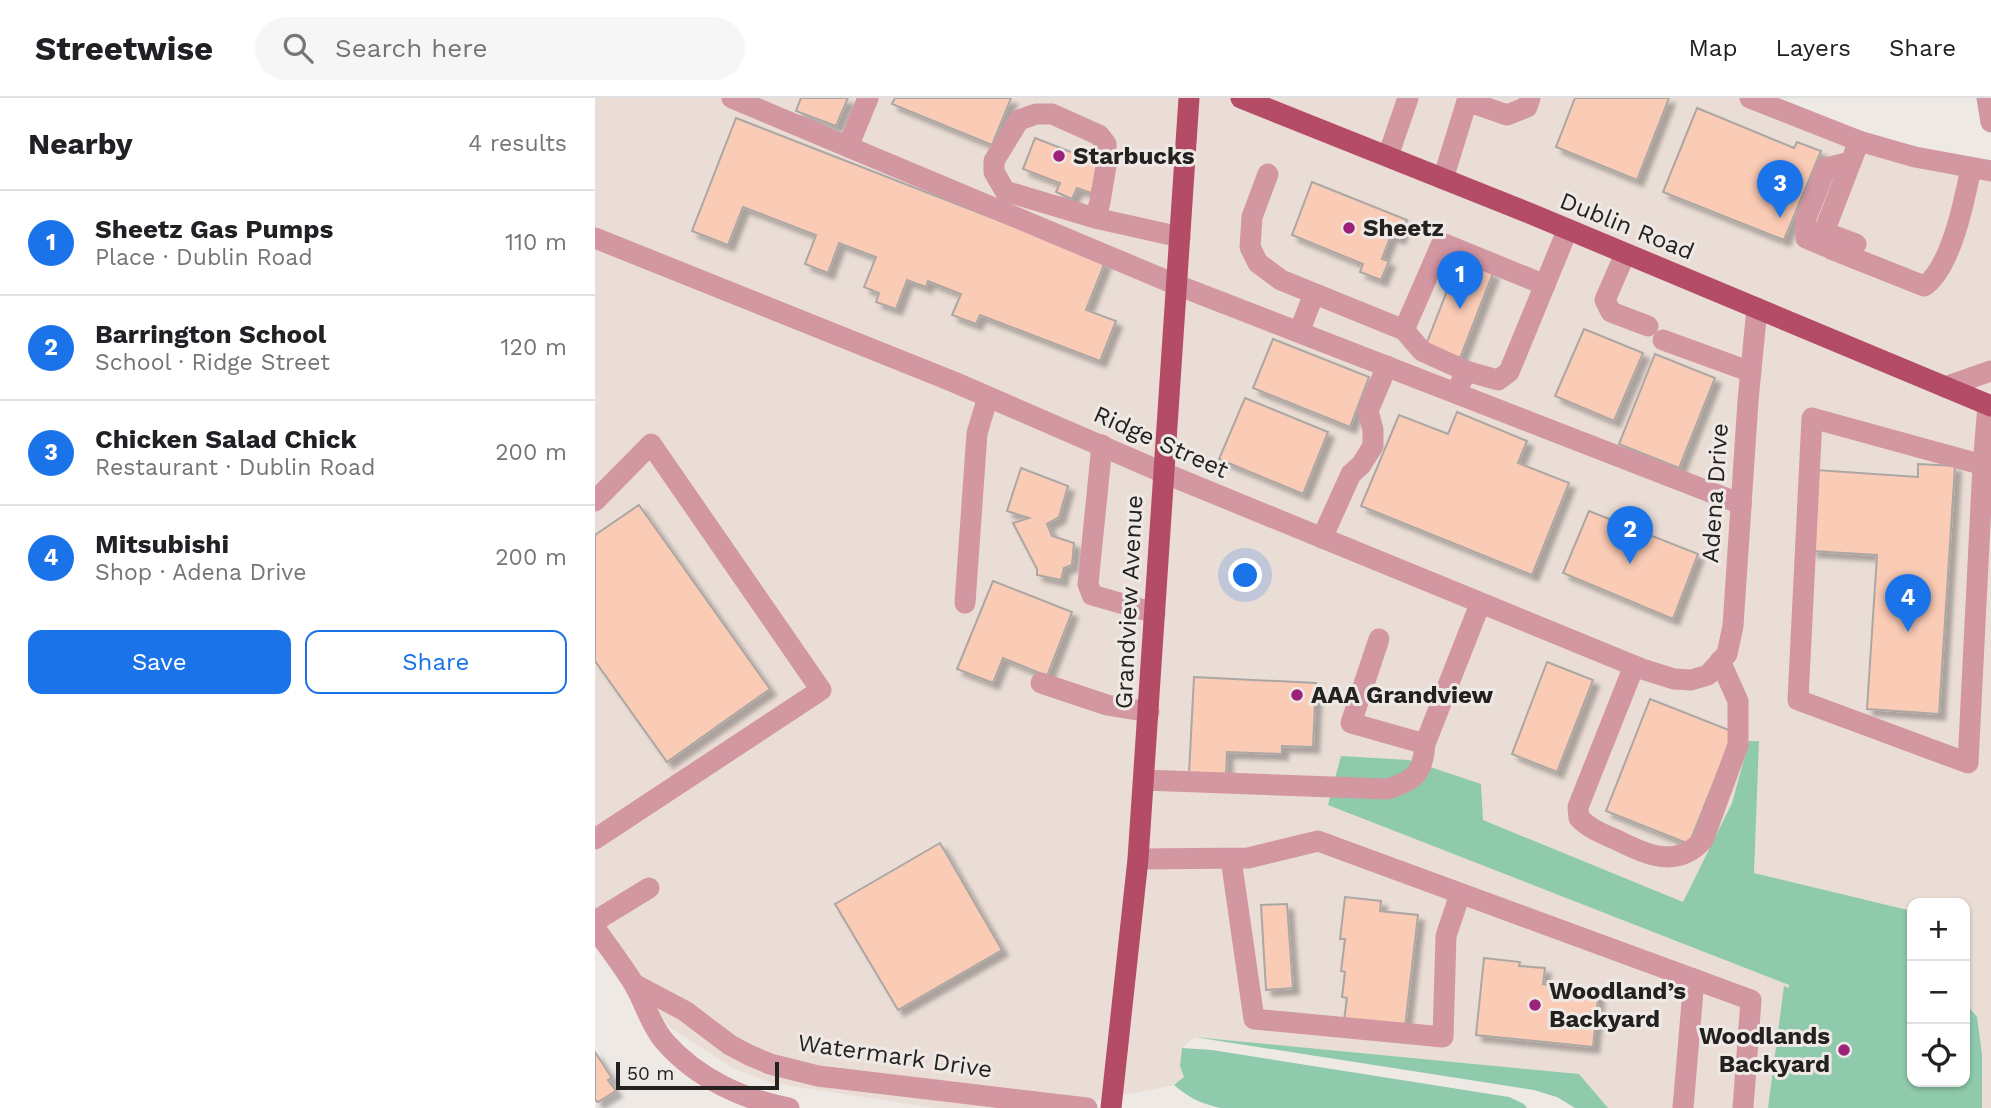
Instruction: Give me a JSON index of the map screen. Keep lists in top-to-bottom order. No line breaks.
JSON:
{"streets":{"main road":["Dublin Road","Grandview Avenue"],"street":["Ridge Street","Adena Drive","Watermark Drive"]},"crossings":[["Dublin Road","Adena Drive"],["Ridge Street","Adena Drive"],["Ridge Street","Grandview Avenue"]],"places":["Starbucks","Sheetz","AAA Grandview","Woodland’s Backyard","Woodlands Backyard"],"scale_bar":"50 m","page":{"header":"Streetwise","search":"Search here","nav":["Map","Layers","Share"],"heading":["Nearby","4 results"],"pins":["3","1","2","4"],"list":[{"mark":"1","name":"Sheetz Gas Pumps","note":"Place · Dublin Road","value":"110 m"},{"mark":"2","name":"Barrington School","note":"School · Ridge Street","value":"120 m"},{"mark":"3","name":"Chicken Salad Chick","note":"Restaurant · Dublin Road","value":"200 m"},{"mark":"4","name":"Mitsubishi","note":"Shop · Adena Drive","value":"200 m"}],"buttons":["Save","Share"],"map_buttons":["+","−"],"scale":"50 m"}}
